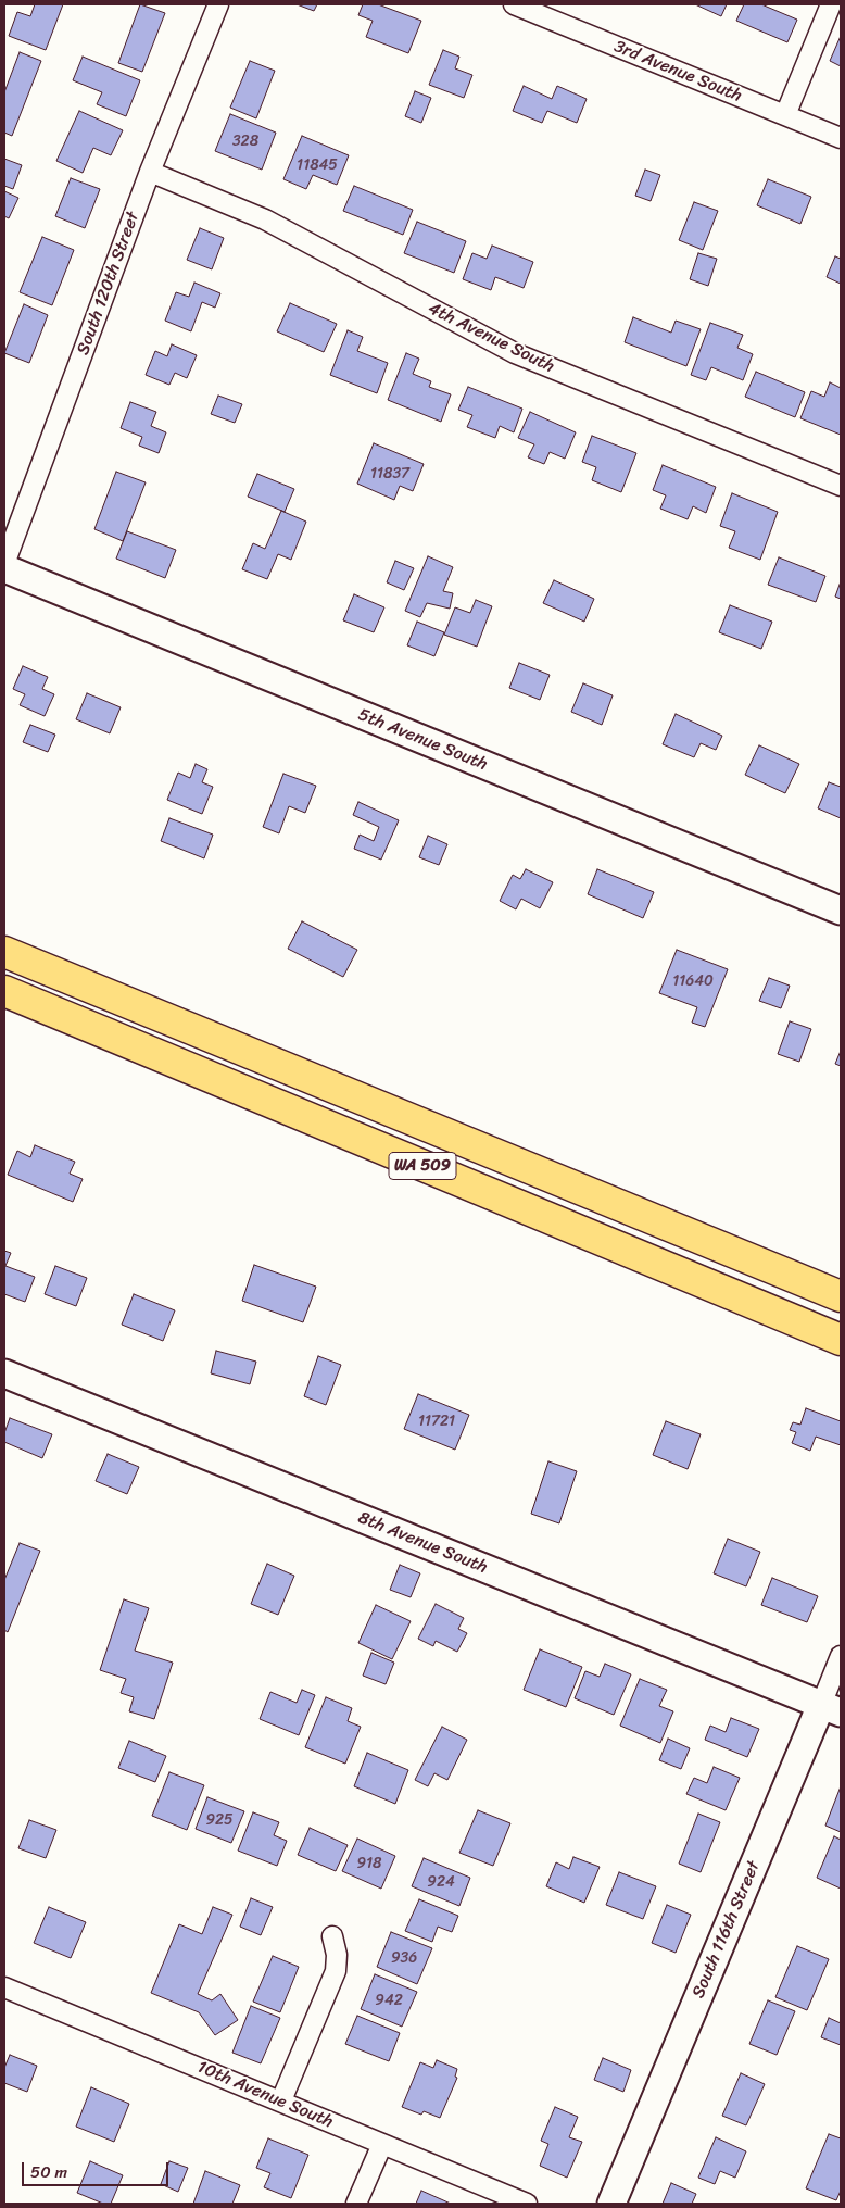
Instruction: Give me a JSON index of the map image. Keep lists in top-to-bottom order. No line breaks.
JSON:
{"streets":{"highway":["WA 509"],"street":["3rd Avenue South","South 120th Street","4th Avenue South","5th Avenue South","8th Avenue South","South 116th Street","10th Avenue South"]},"crossings":[["South 120th Street","4th Avenue South"],["South 120th Street","5th Avenue South"],["8th Avenue South","South 116th Street"]],"house_numbers":["328","11845","11837","11640","11721","925","918","924","936","942"],"scale_bar":"50 m"}
